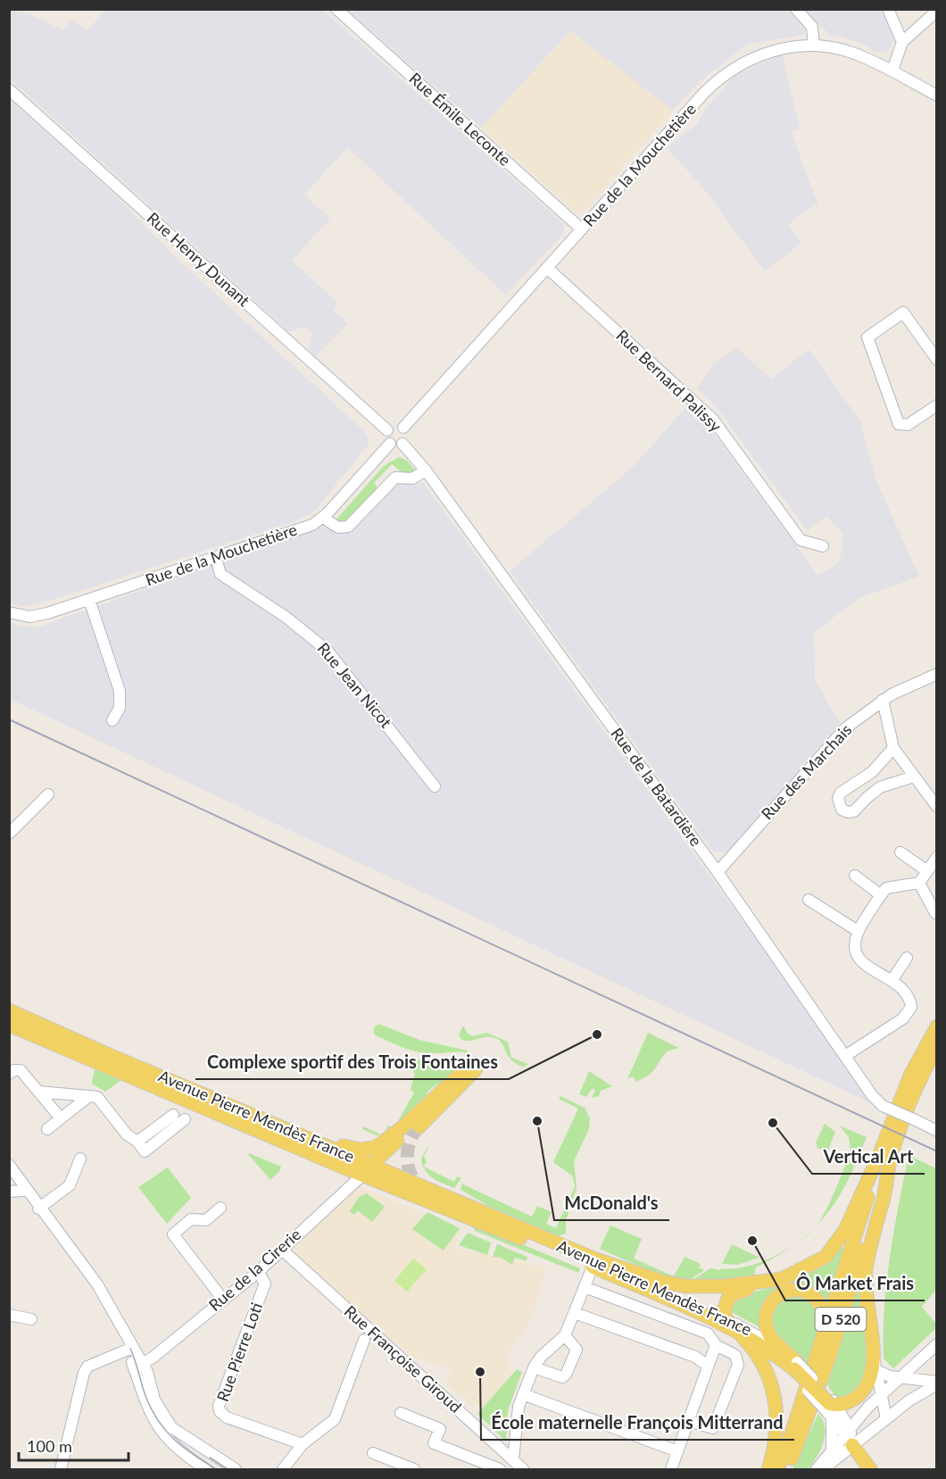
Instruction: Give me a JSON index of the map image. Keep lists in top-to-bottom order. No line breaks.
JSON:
{"streets":{"main road":["Avenue Pierre Mendès France","D 520"],"street":["Rue Émile Leconte","Rue de la Mouchetière","Rue Henry Dunant","Rue Bernard Palissy","Rue Jean Nicot","Rue des Marchais","Rue de la Batardière","Rue de la Cirerie","Rue Pierre Loti","Rue Françoise Giroud"]},"crossings":[["Rue Émile Leconte","Rue de la Mouchetière"],["Rue de la Mouchetière","Rue Henry Dunant"],["Rue de la Mouchetière","Rue Bernard Palissy"],["Rue de la Mouchetière","Rue Jean Nicot"],["Rue de la Mouchetière","Rue de la Batardière"],["Rue Henry Dunant","Rue de la Batardière"],["Rue des Marchais","Rue de la Batardière"],["Avenue Pierre Mendès France","Rue de la Cirerie"],["Rue de la Cirerie","Rue Pierre Loti"],["Rue de la Cirerie","Rue Françoise Giroud"]],"places":["Complexe sportif des Trois Fontaines","McDonald's","Vertical Art","Ô Market Frais","École maternelle François Mitterrand"],"scale_bar":"100 m"}
